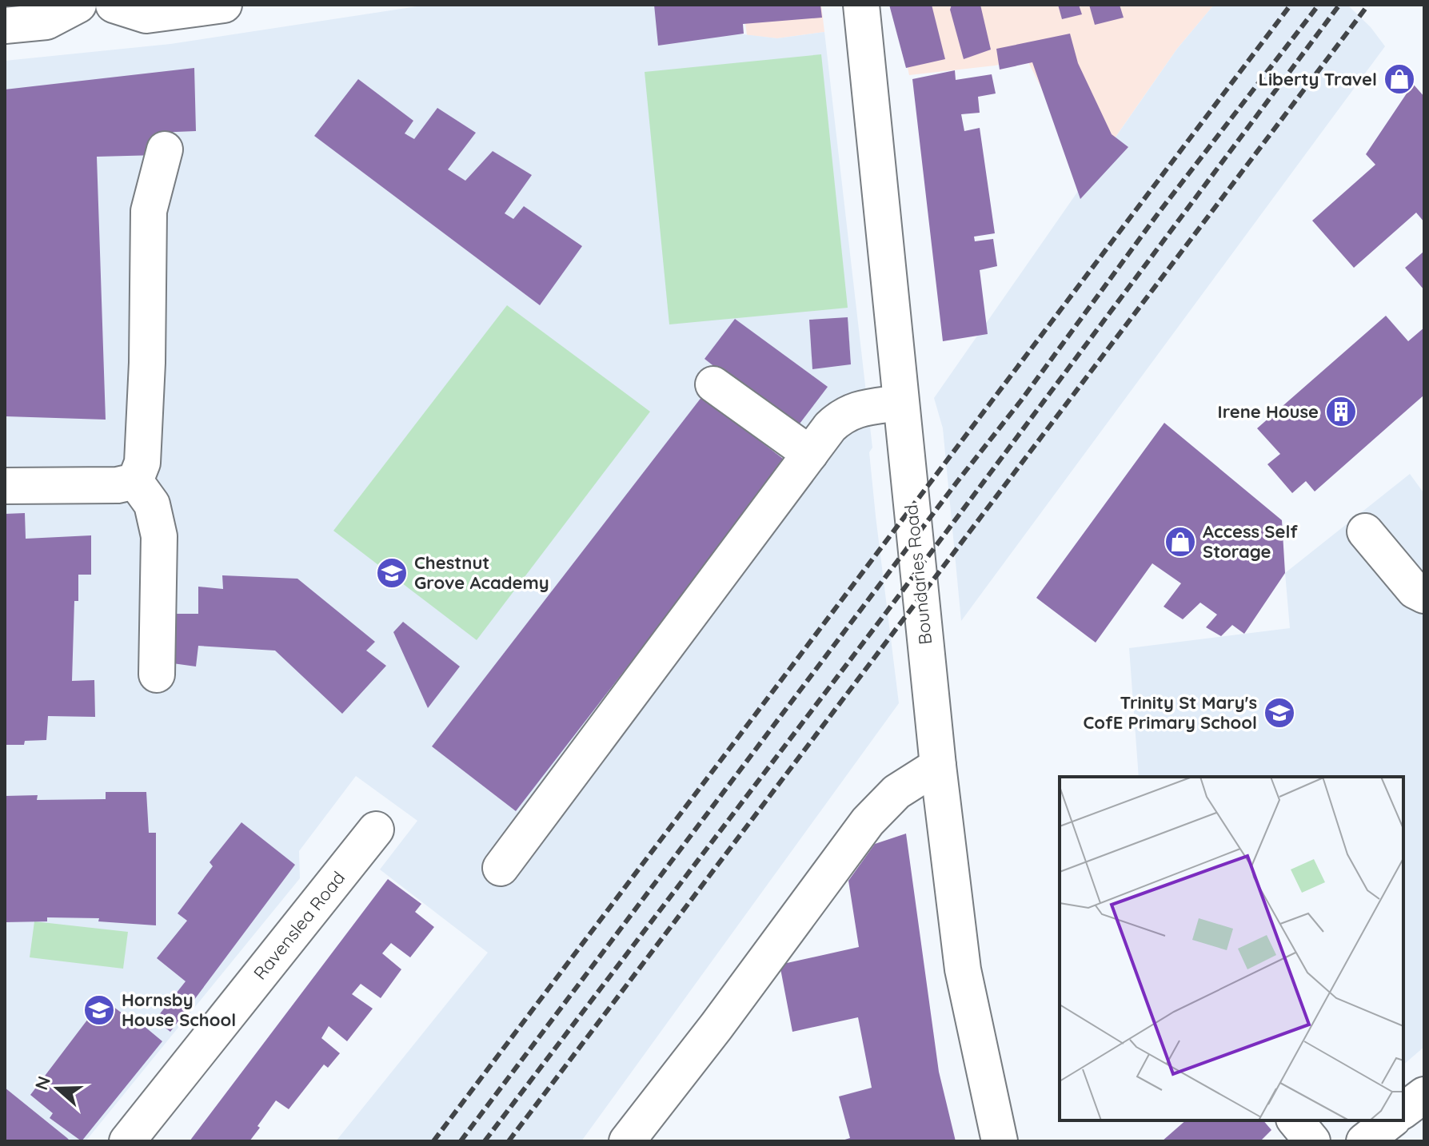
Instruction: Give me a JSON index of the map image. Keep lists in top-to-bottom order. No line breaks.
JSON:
{"streets":{"street":["Boundaries Road","Ravenslea Road"]},"places":{"shop":["Liberty Travel","Access Self Storage"],"building":["Irene House"],"school or university":["Chestnut Grove Academy","Trinity St Mary's CofE Primary School","Hornsby House School"]},"north":"left"}
